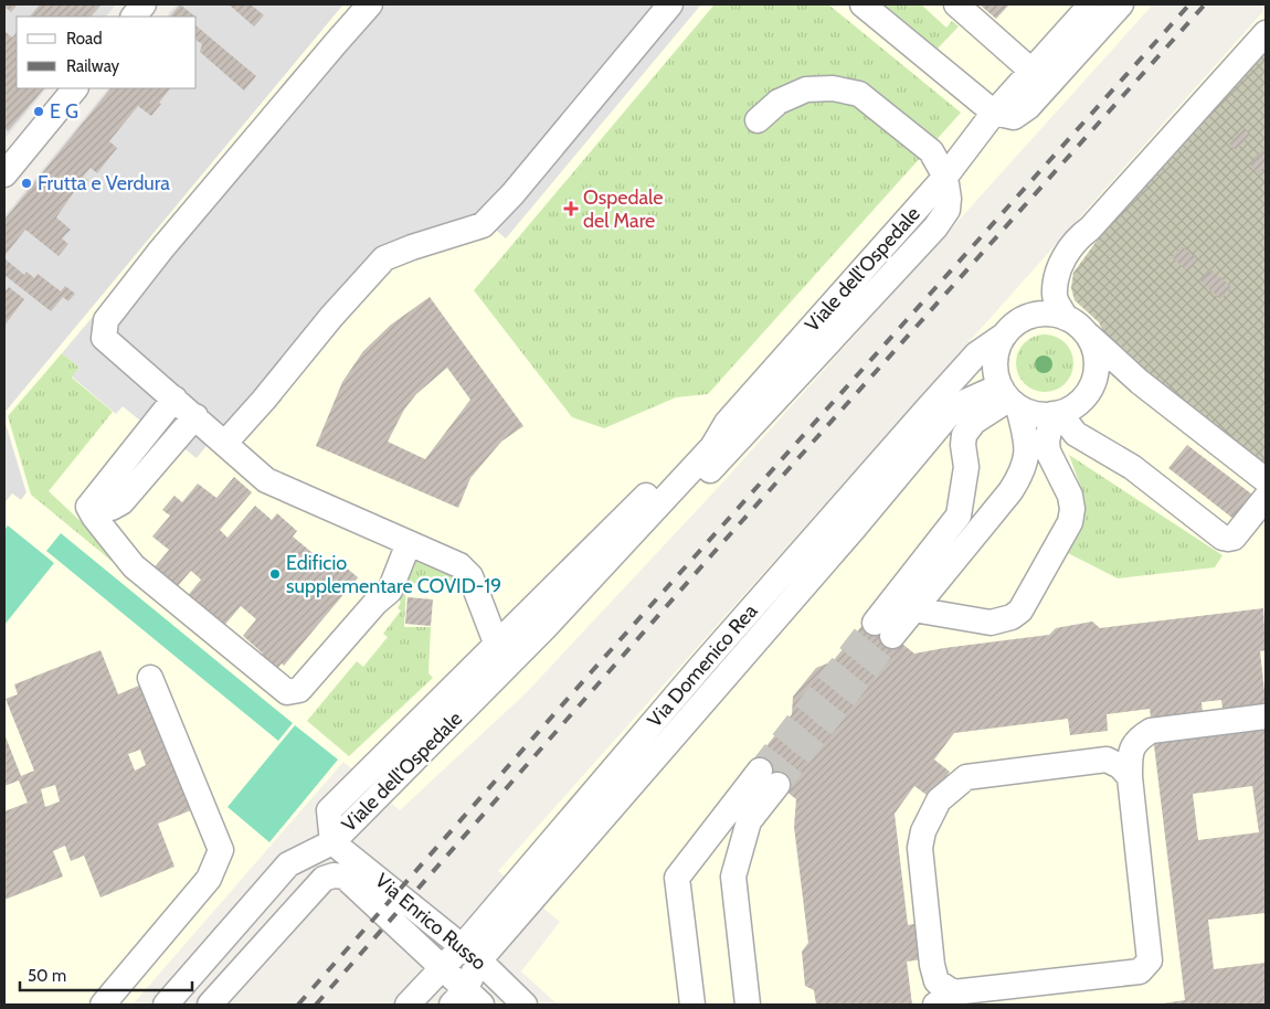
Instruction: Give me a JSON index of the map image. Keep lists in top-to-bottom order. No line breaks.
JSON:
{"streets":{"street":["Viale dell'Ospedale","Via Domenico Rea","Via Enrico Russo"]},"crossings":[["Viale dell'Ospedale","Via Enrico Russo"],["Via Domenico Rea","Via Enrico Russo"]],"places":{"other":["E G","Frutta e Verdura","Edificio supplementare COVID-19"],"health":["Ospedale del Mare"]},"legend":["Road","Railway"],"scale_bar":"50 m"}
